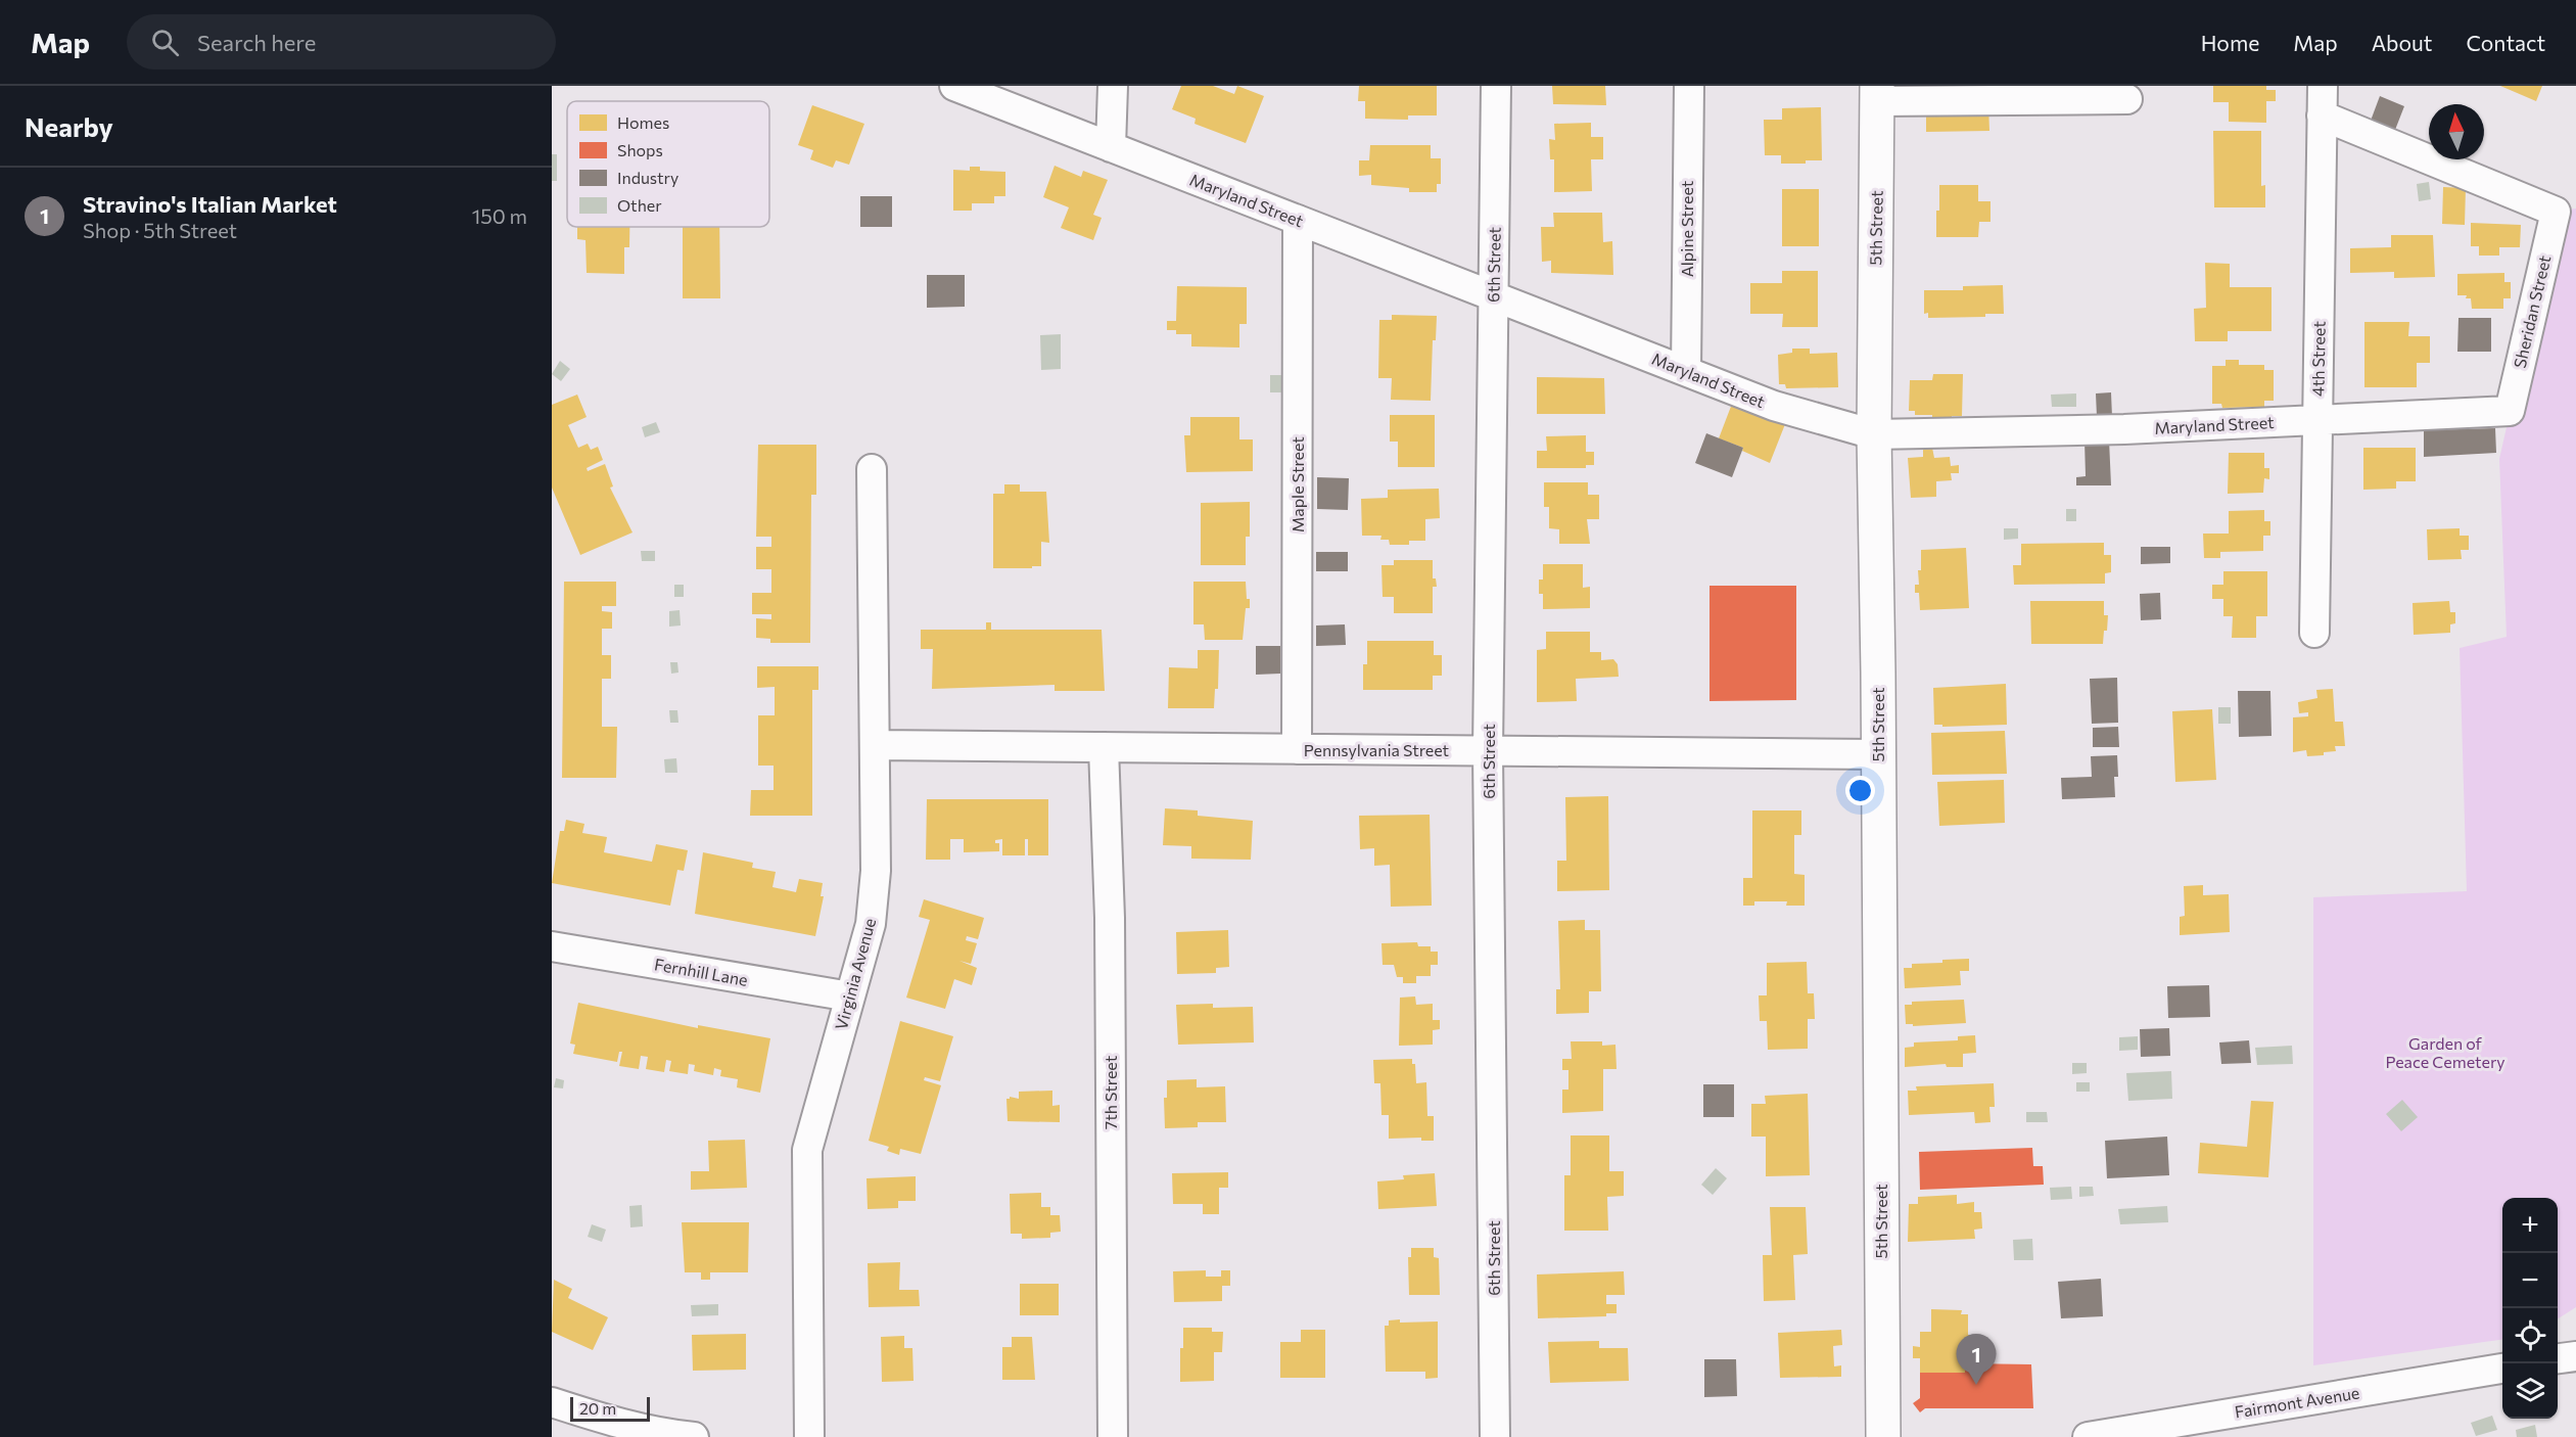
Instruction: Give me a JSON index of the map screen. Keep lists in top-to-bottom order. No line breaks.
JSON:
{"streets":{"street":["Maryland Street","5th Street","Alpine Street","6th Street","Sheridan Street","4th Street","Maple Street","Pennsylvania Street","Fernhill Lane","Virginia Avenue","7th Street","Fairmont Avenue"]},"crossings":[["Maryland Street","5th Street"],["Maryland Street","Alpine Street"],["Maryland Street","6th Street"],["Maryland Street","Sheridan Street"],["Maryland Street","4th Street"],["Maryland Street","Maple Street"],["5th Street","Pennsylvania Street"],["6th Street","Pennsylvania Street"],["Sheridan Street","4th Street"],["Maple Street","Pennsylvania Street"],["Pennsylvania Street","Virginia Avenue"],["Pennsylvania Street","7th Street"],["Fernhill Lane","Virginia Avenue"]],"parks":["Garden of Peace Cemetery"],"legend":["Homes","Shops","Industry","Other"],"scale_bar":"20 m","north":"top","page":{"header":"Map","search":"Search here","nav":["Home","Map","About","Contact"],"heading":"Nearby","list":[{"mark":"1","name":"Stravino's Italian Market","note":"Shop · 5th Street","value":"150 m"}],"map_buttons":["+","−"],"pins":"1","scale":"20 m"}}
